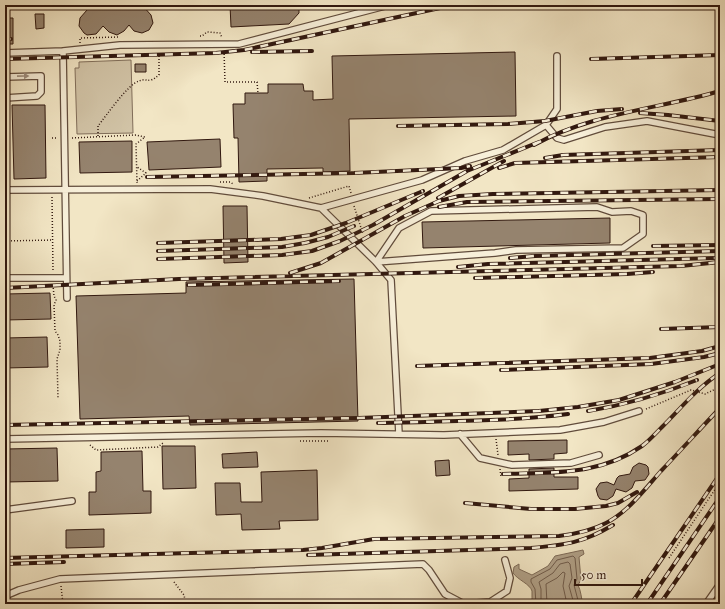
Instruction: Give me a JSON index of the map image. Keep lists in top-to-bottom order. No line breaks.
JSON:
{"scale_bar":"50 m"}
